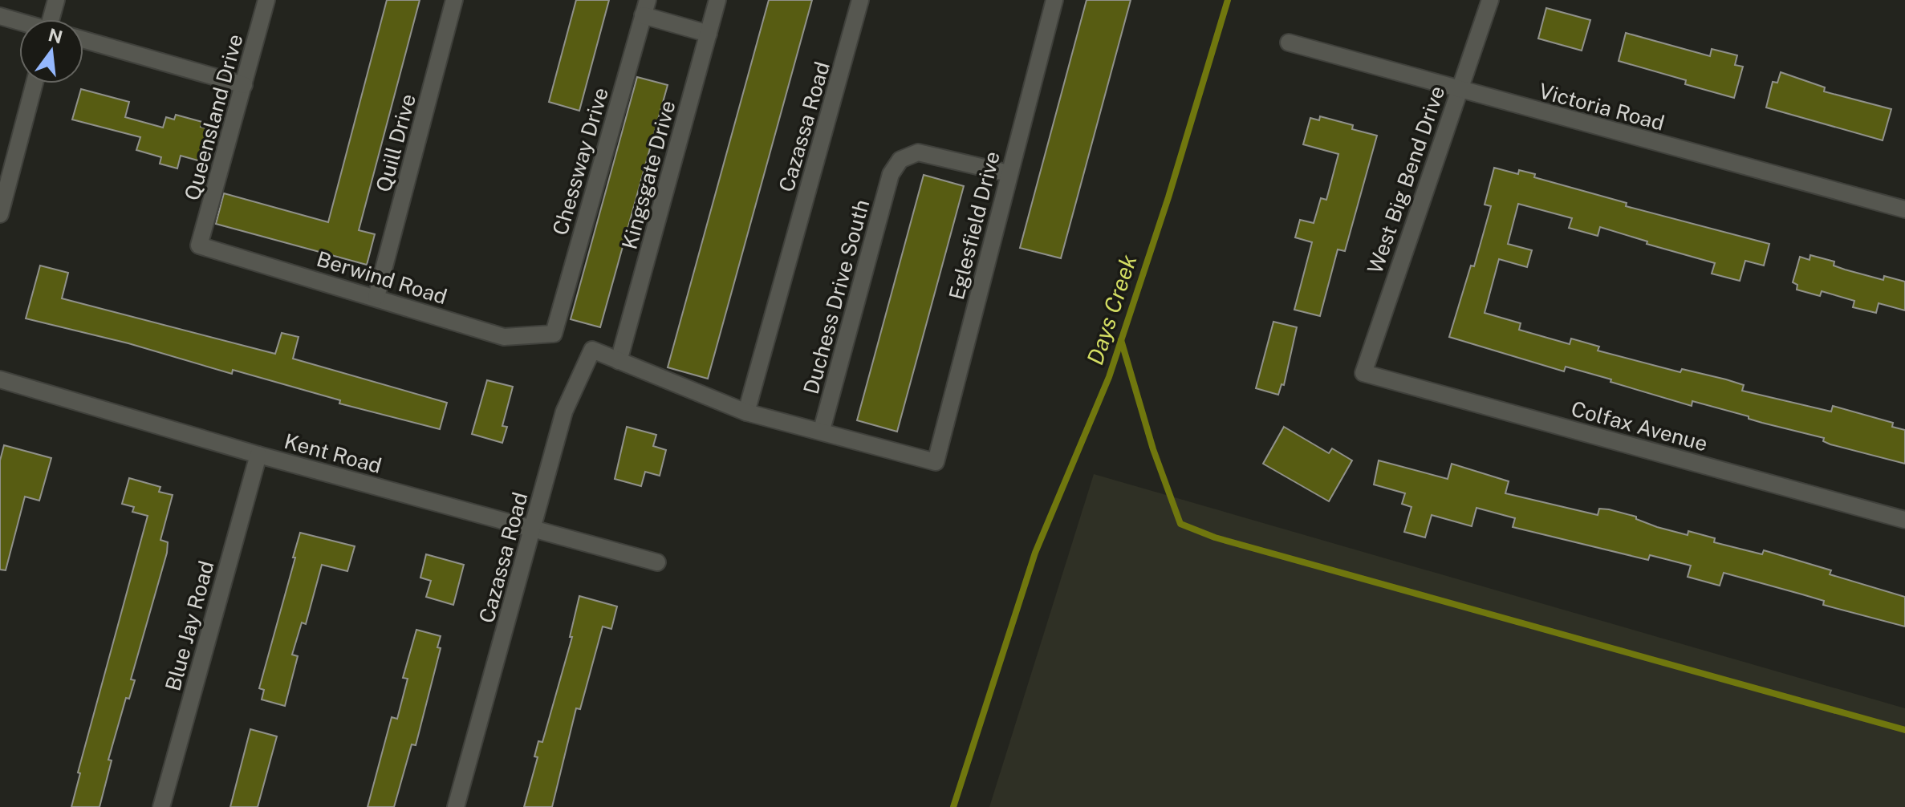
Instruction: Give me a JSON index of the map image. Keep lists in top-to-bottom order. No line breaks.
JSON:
{"streets":{"street":["Victoria Road","Queensland Drive","Cazassa Road","Quill Drive","Chessway Drive","Kingsgate Drive","West Big Bend Drive","Eglesfield Drive","Berwind Road","Duchess Drive South","Colfax Avenue","Kent Road","Blue Jay Road"]},"crossings":[["Victoria Road","West Big Bend Drive"],["Queensland Drive","Berwind Road"],["Cazassa Road","Kingsgate Drive"],["Cazassa Road","Kent Road"],["Quill Drive","Berwind Road"],["Chessway Drive","Berwind Road"],["West Big Bend Drive","Colfax Avenue"],["Eglesfield Drive","Duchess Drive South"],["Kent Road","Blue Jay Road"]],"water":["Days Creek"],"north":"top"}
